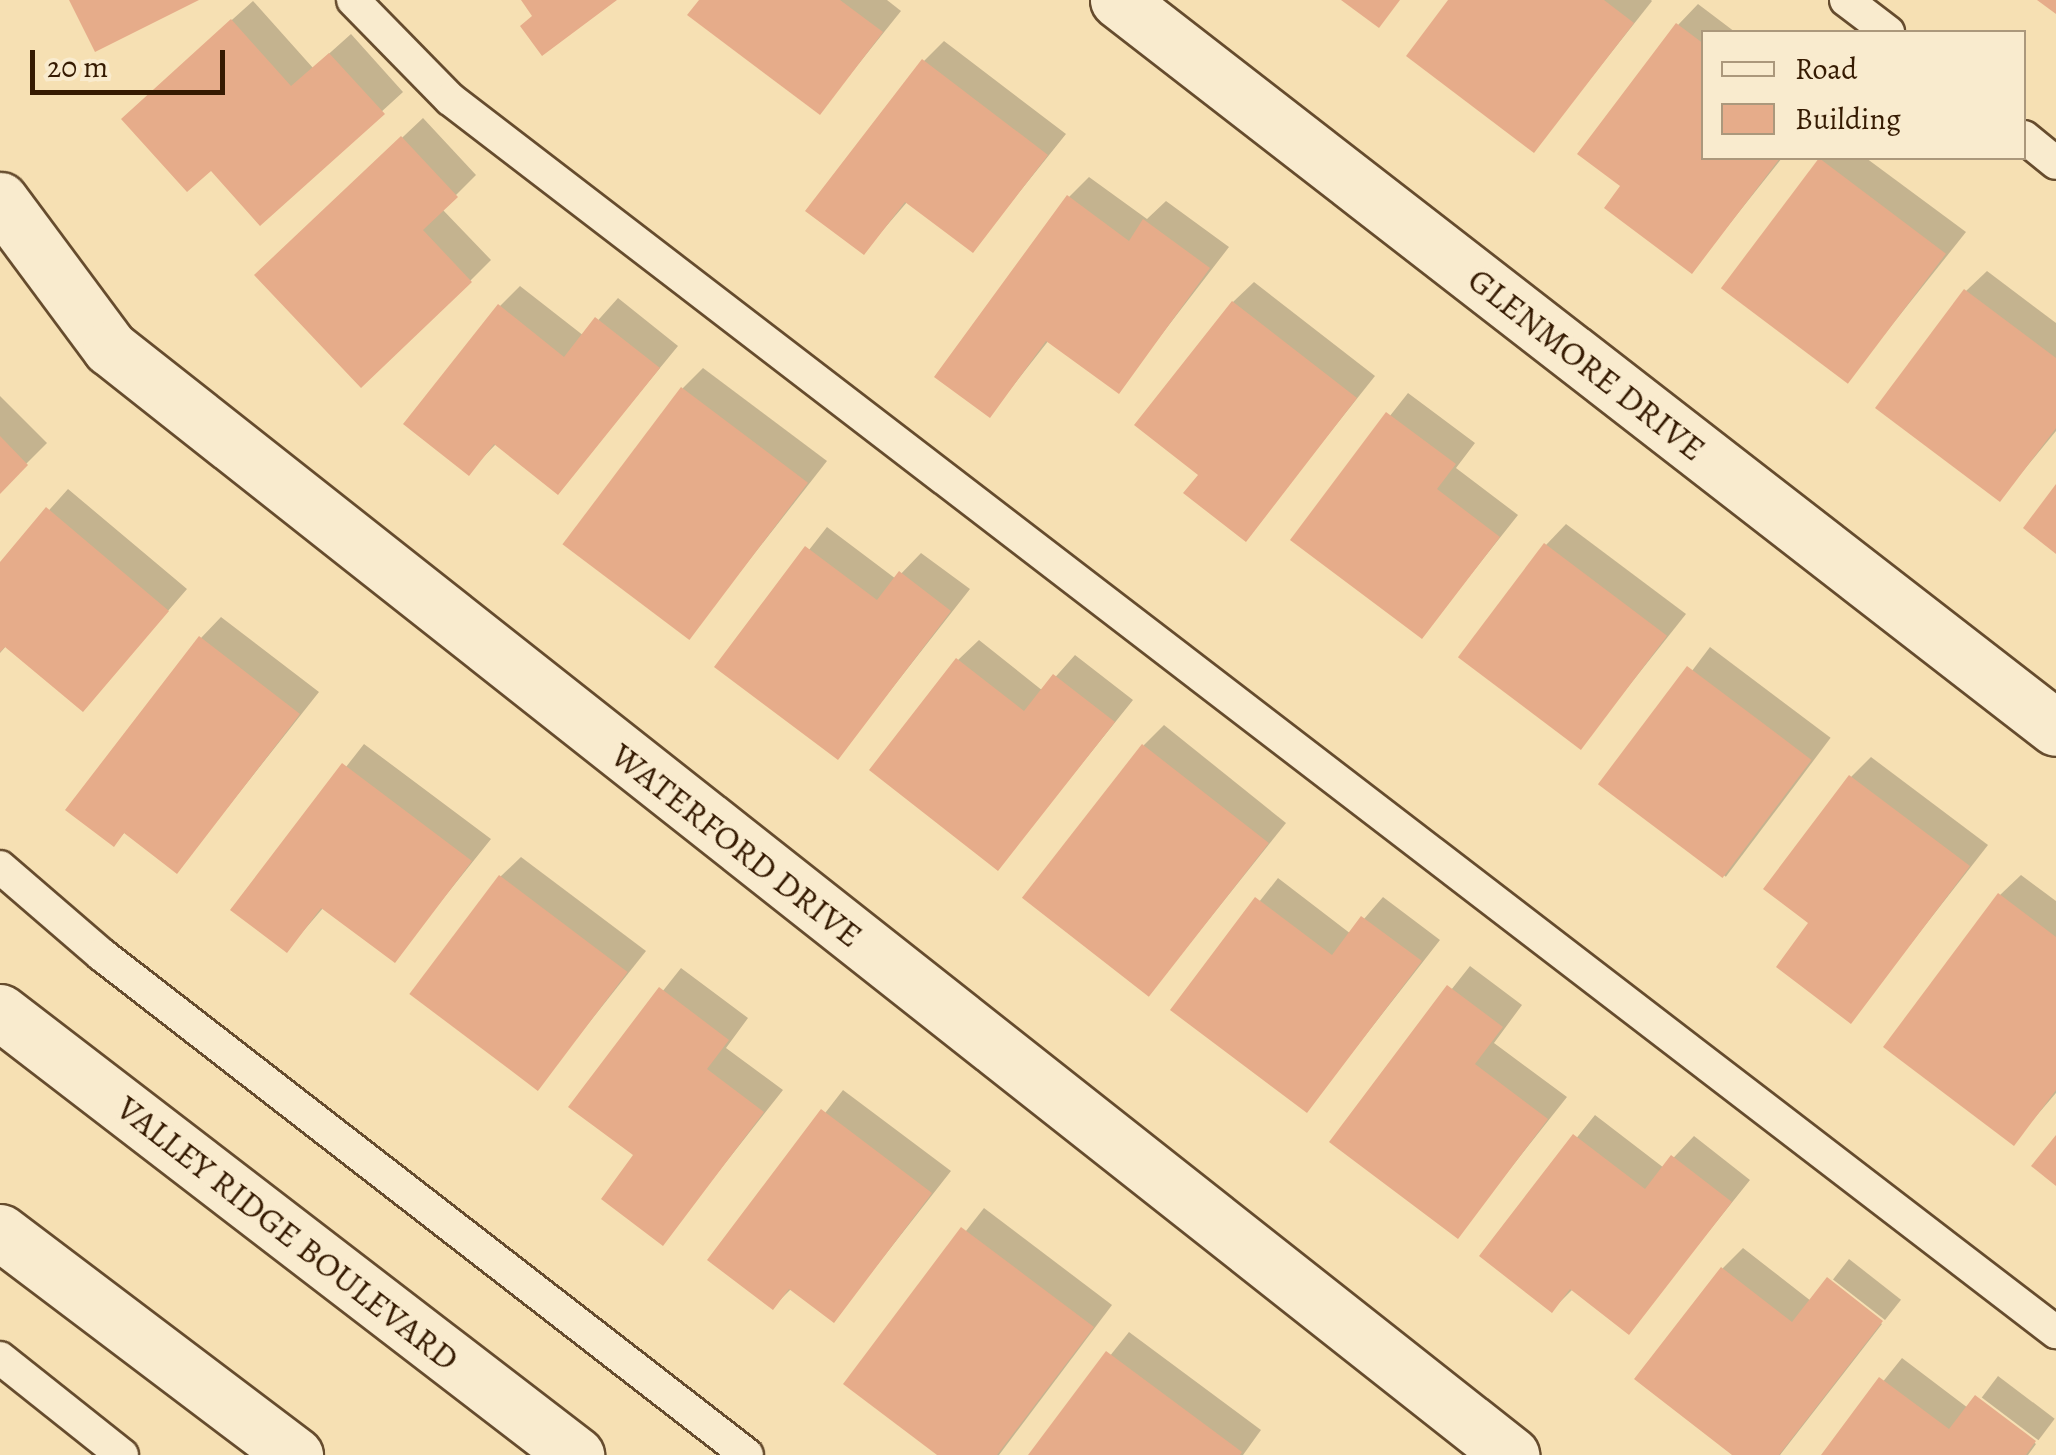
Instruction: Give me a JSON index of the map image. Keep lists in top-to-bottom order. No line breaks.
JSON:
{"streets":{"street":["GLENMORE DRIVE","WATERFORD DRIVE","VALLEY RIDGE BOULEVARD"]},"legend":["Road","Building"],"scale_bar":"20 m"}
